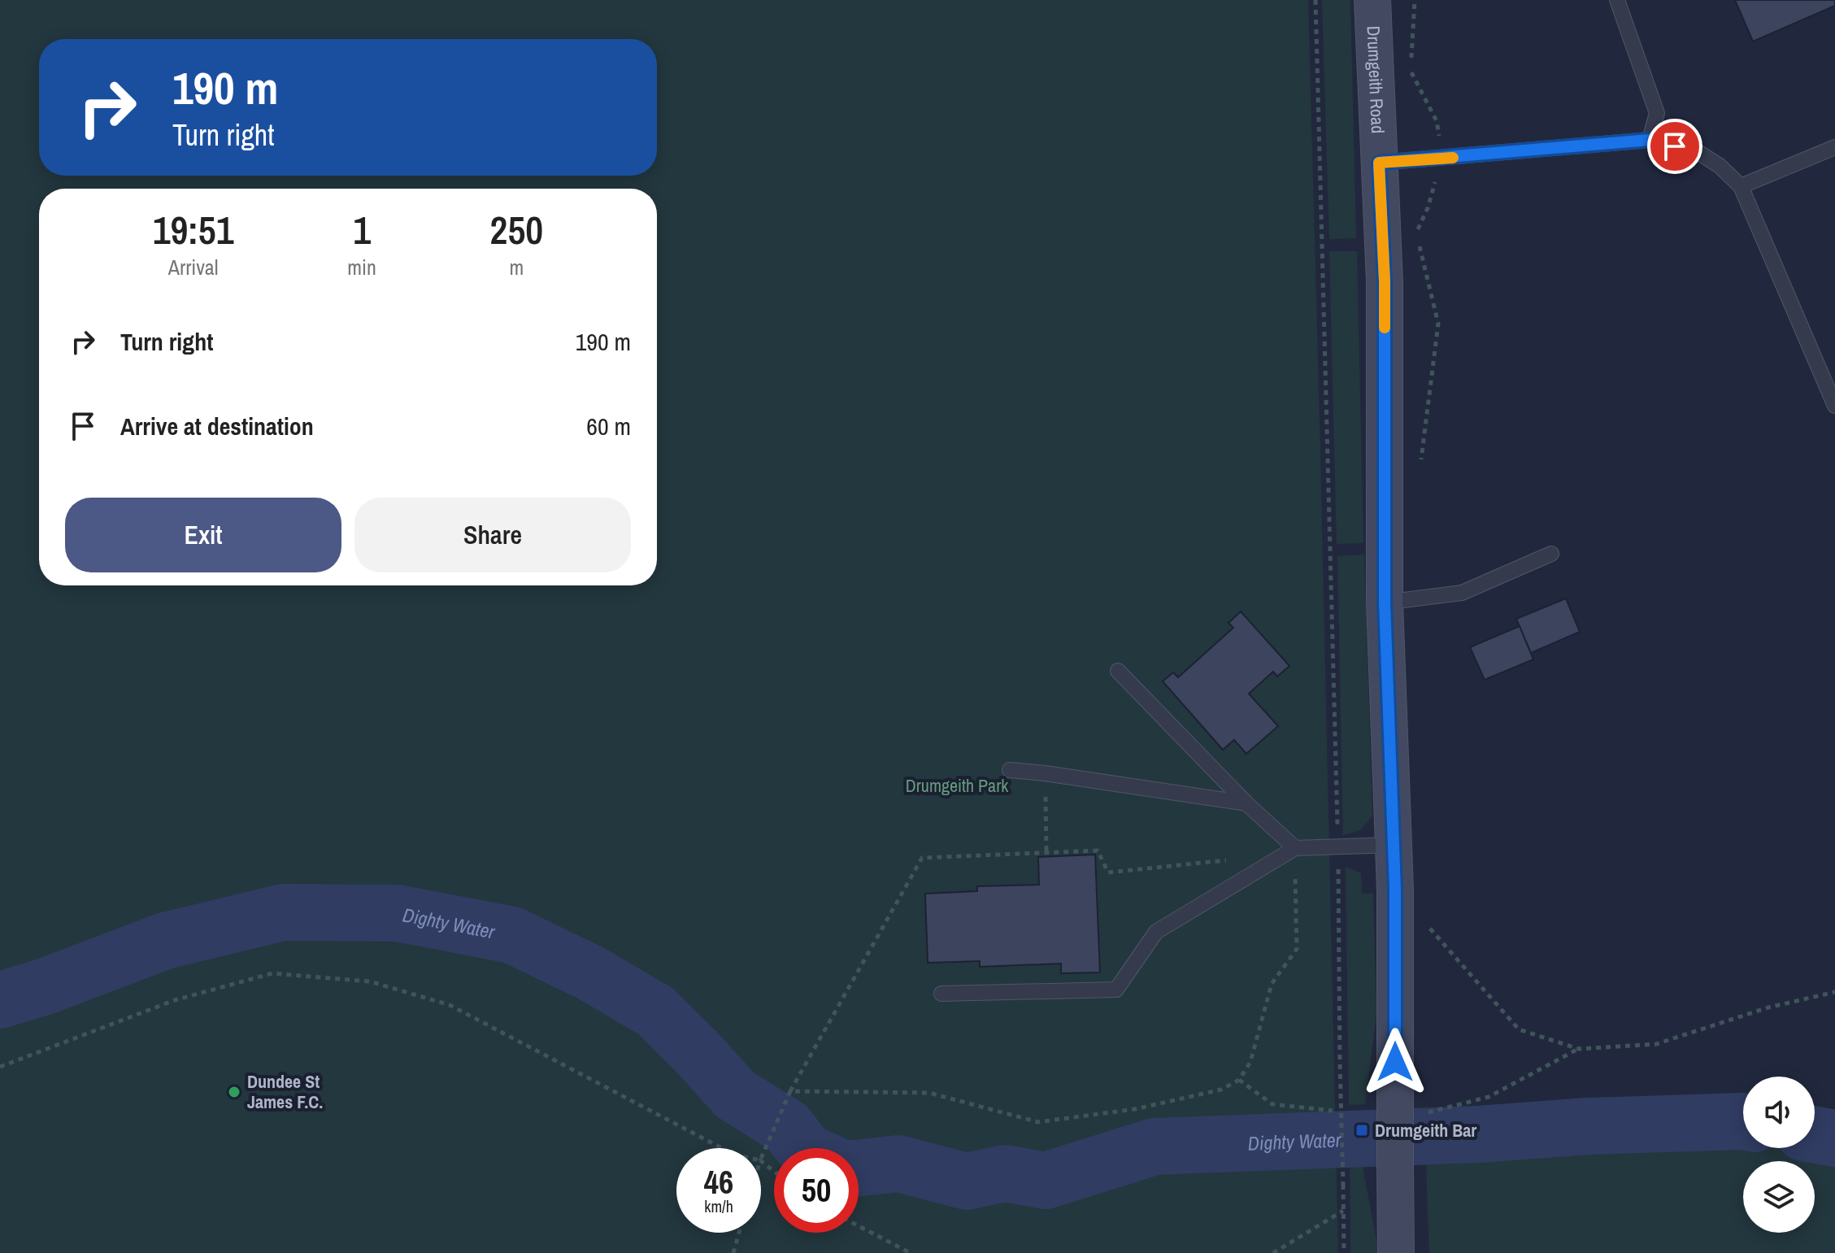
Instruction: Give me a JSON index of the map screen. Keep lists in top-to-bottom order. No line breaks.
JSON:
{"streets":{"main road":["Drumgeith Road"]},"water":["Dighty Water"],"parks":["Drumgeith Park"],"places":{"other":["Dundee St James F.C."],"transit":["Drumgeith Bar"]},"page":{"turn":["190 m","Turn right"],"eta":["19:51","Arrival","1","min","250","m"],"list":[{"name":"Turn right","value":"190 m"},{"name":"Arrive at destination","value":"60 m"}],"buttons":["Exit","Share"],"speed":"46 km/h","limit":"50"}}
